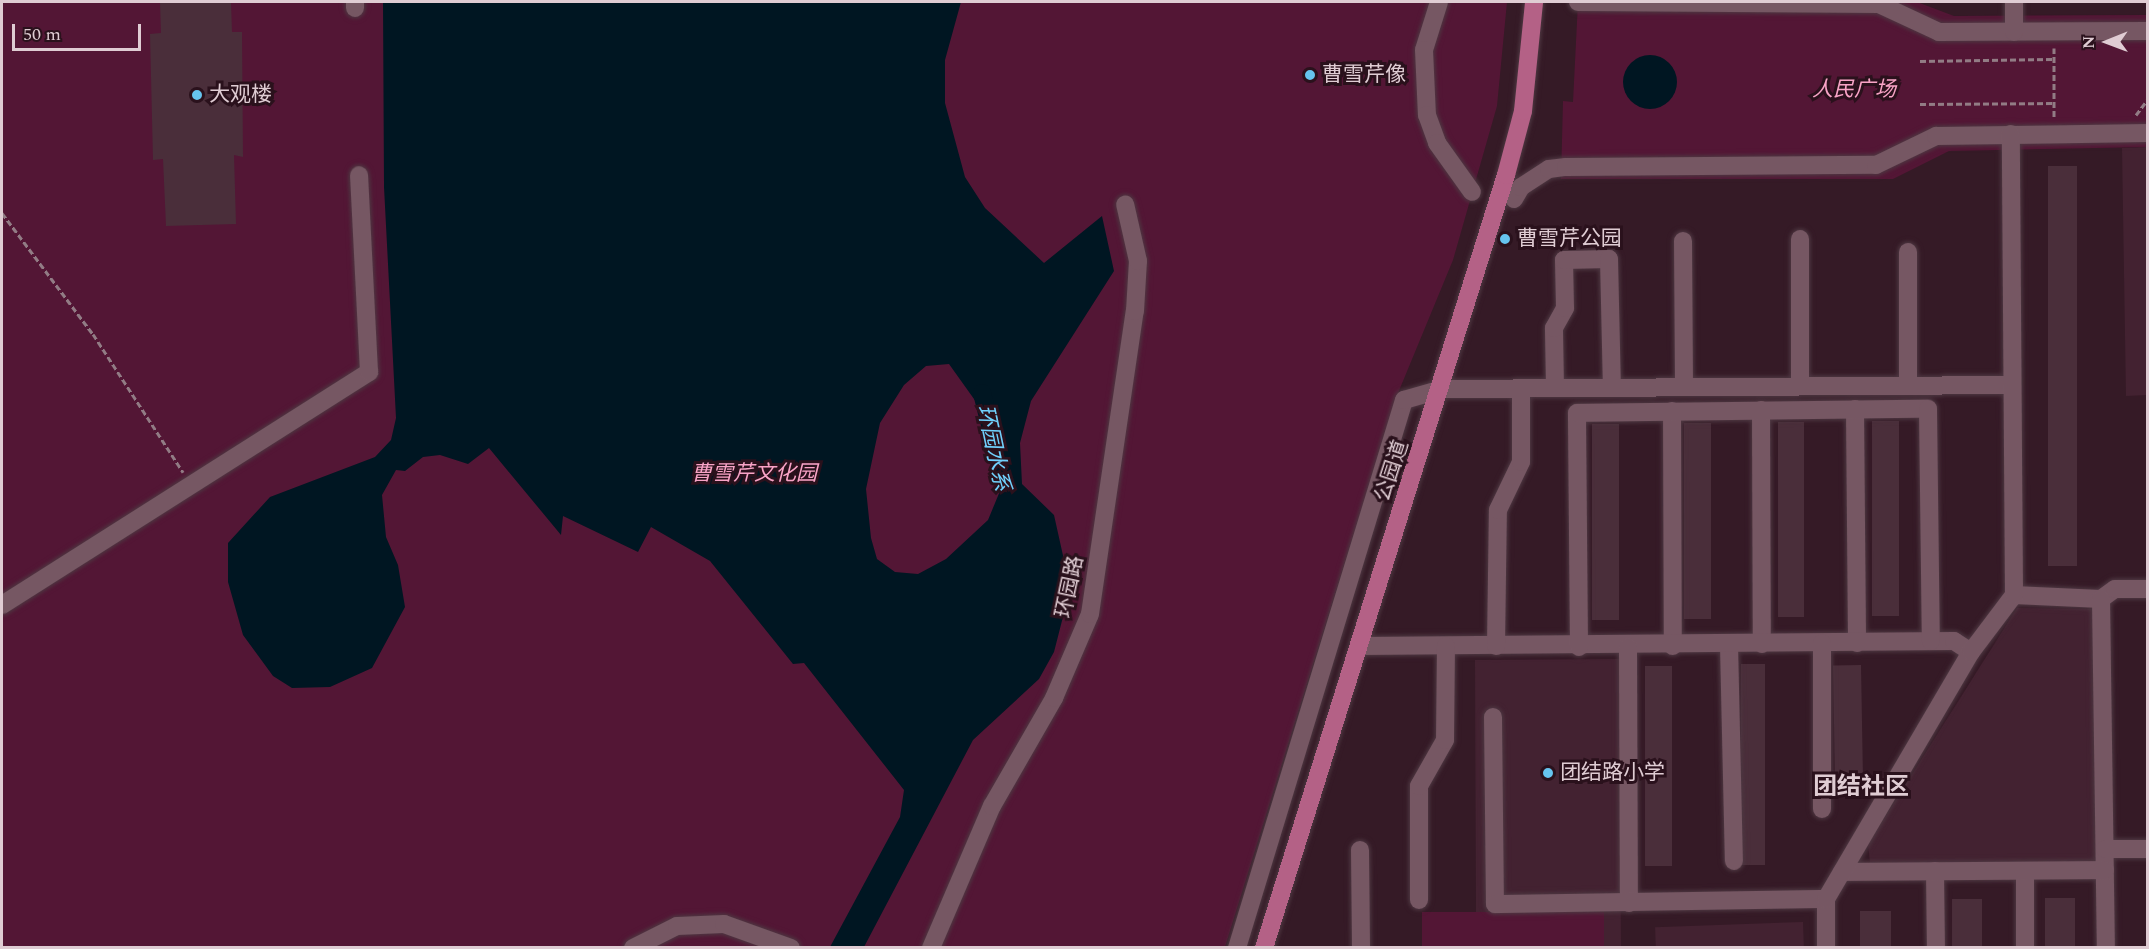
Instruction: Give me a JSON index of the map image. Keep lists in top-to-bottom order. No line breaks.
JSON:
{"streets":{"main road":["公园道"],"street":["环园路"]},"districts":["团结社区"],"water":["环园水系"],"parks":["人民广场","曹雪芹文化园"],"places":["曹雪芹像","大观楼","曹雪芹公园","团结路小学"],"scale_bar":"50 m","north":"left"}
